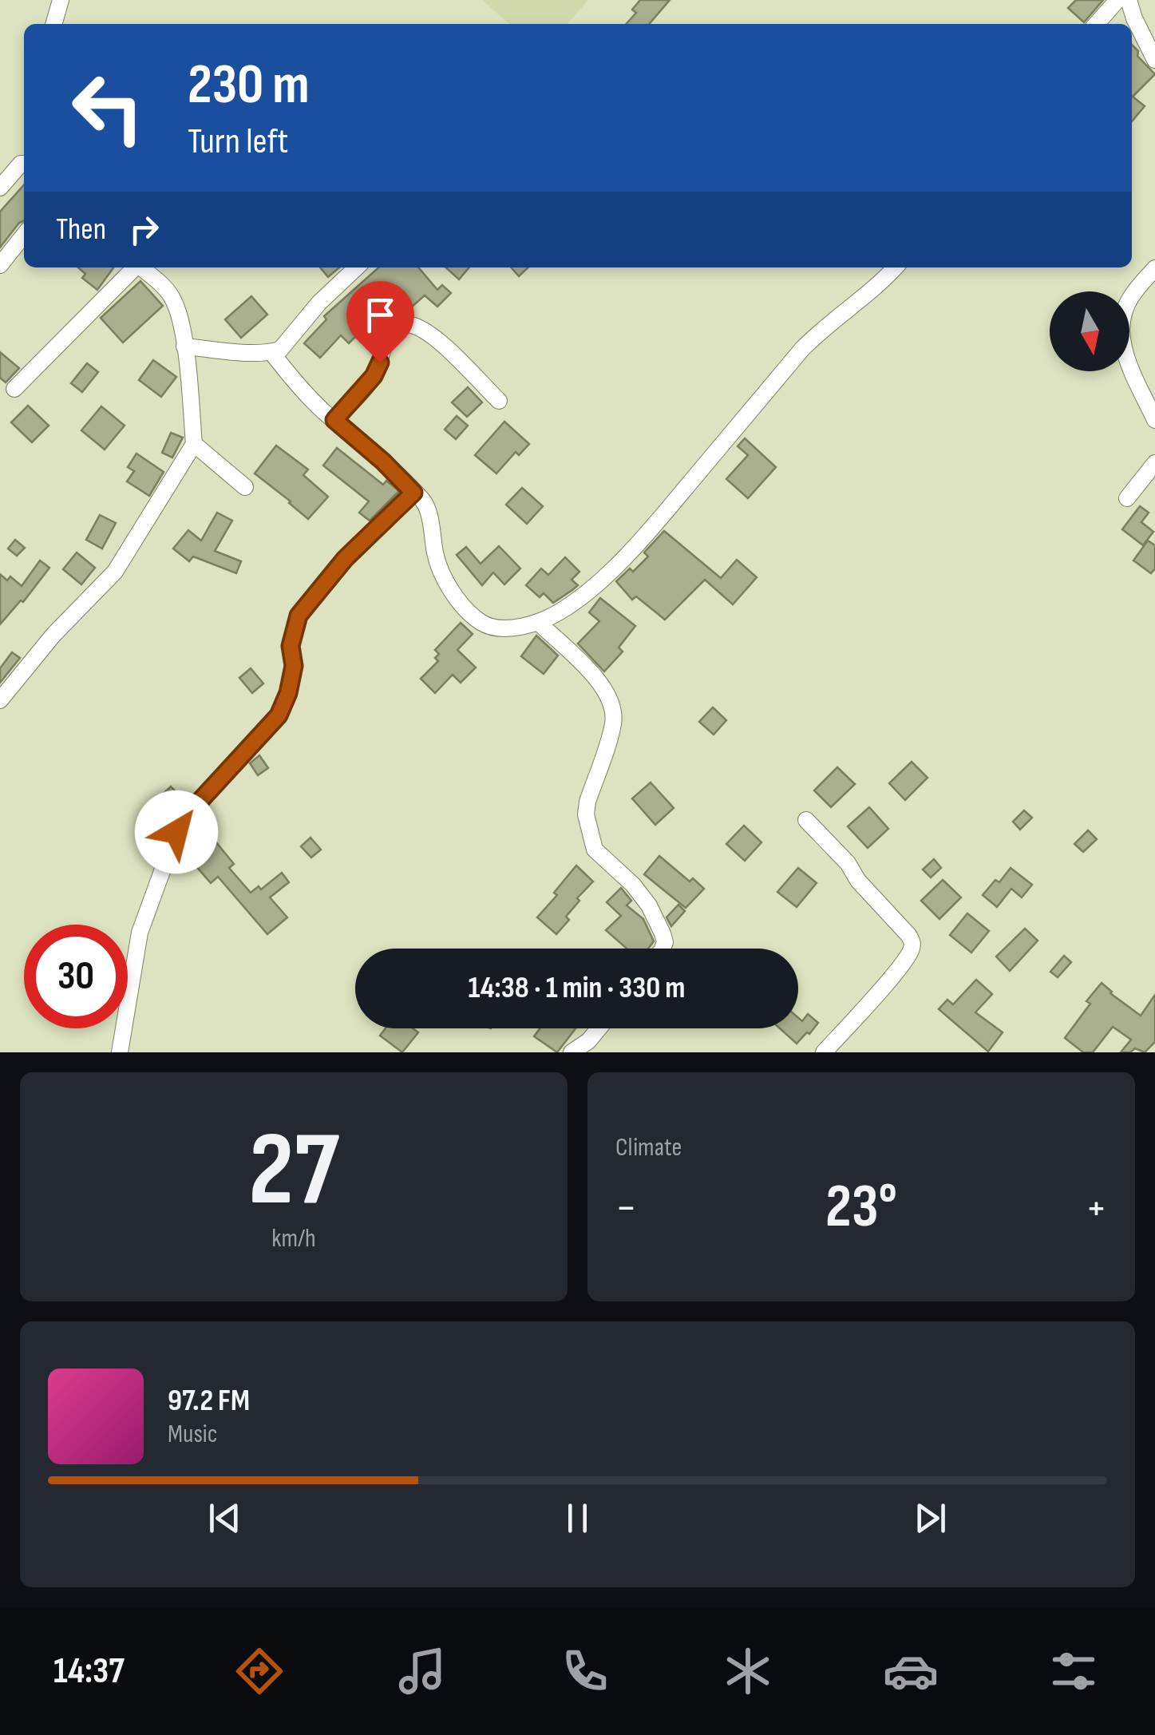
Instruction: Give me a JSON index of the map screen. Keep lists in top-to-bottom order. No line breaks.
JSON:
{"north":"bottom","page":{"turn":["230 m","Turn left"],"then":"Then","limit":"30","trip":"14:38 · 1 min · 330 m","tile":[["27","km/h"],"Climate"],"heat":["−","23°","+"],"song":["97.2 FM","Music"],"tabs":"14:37"}}
